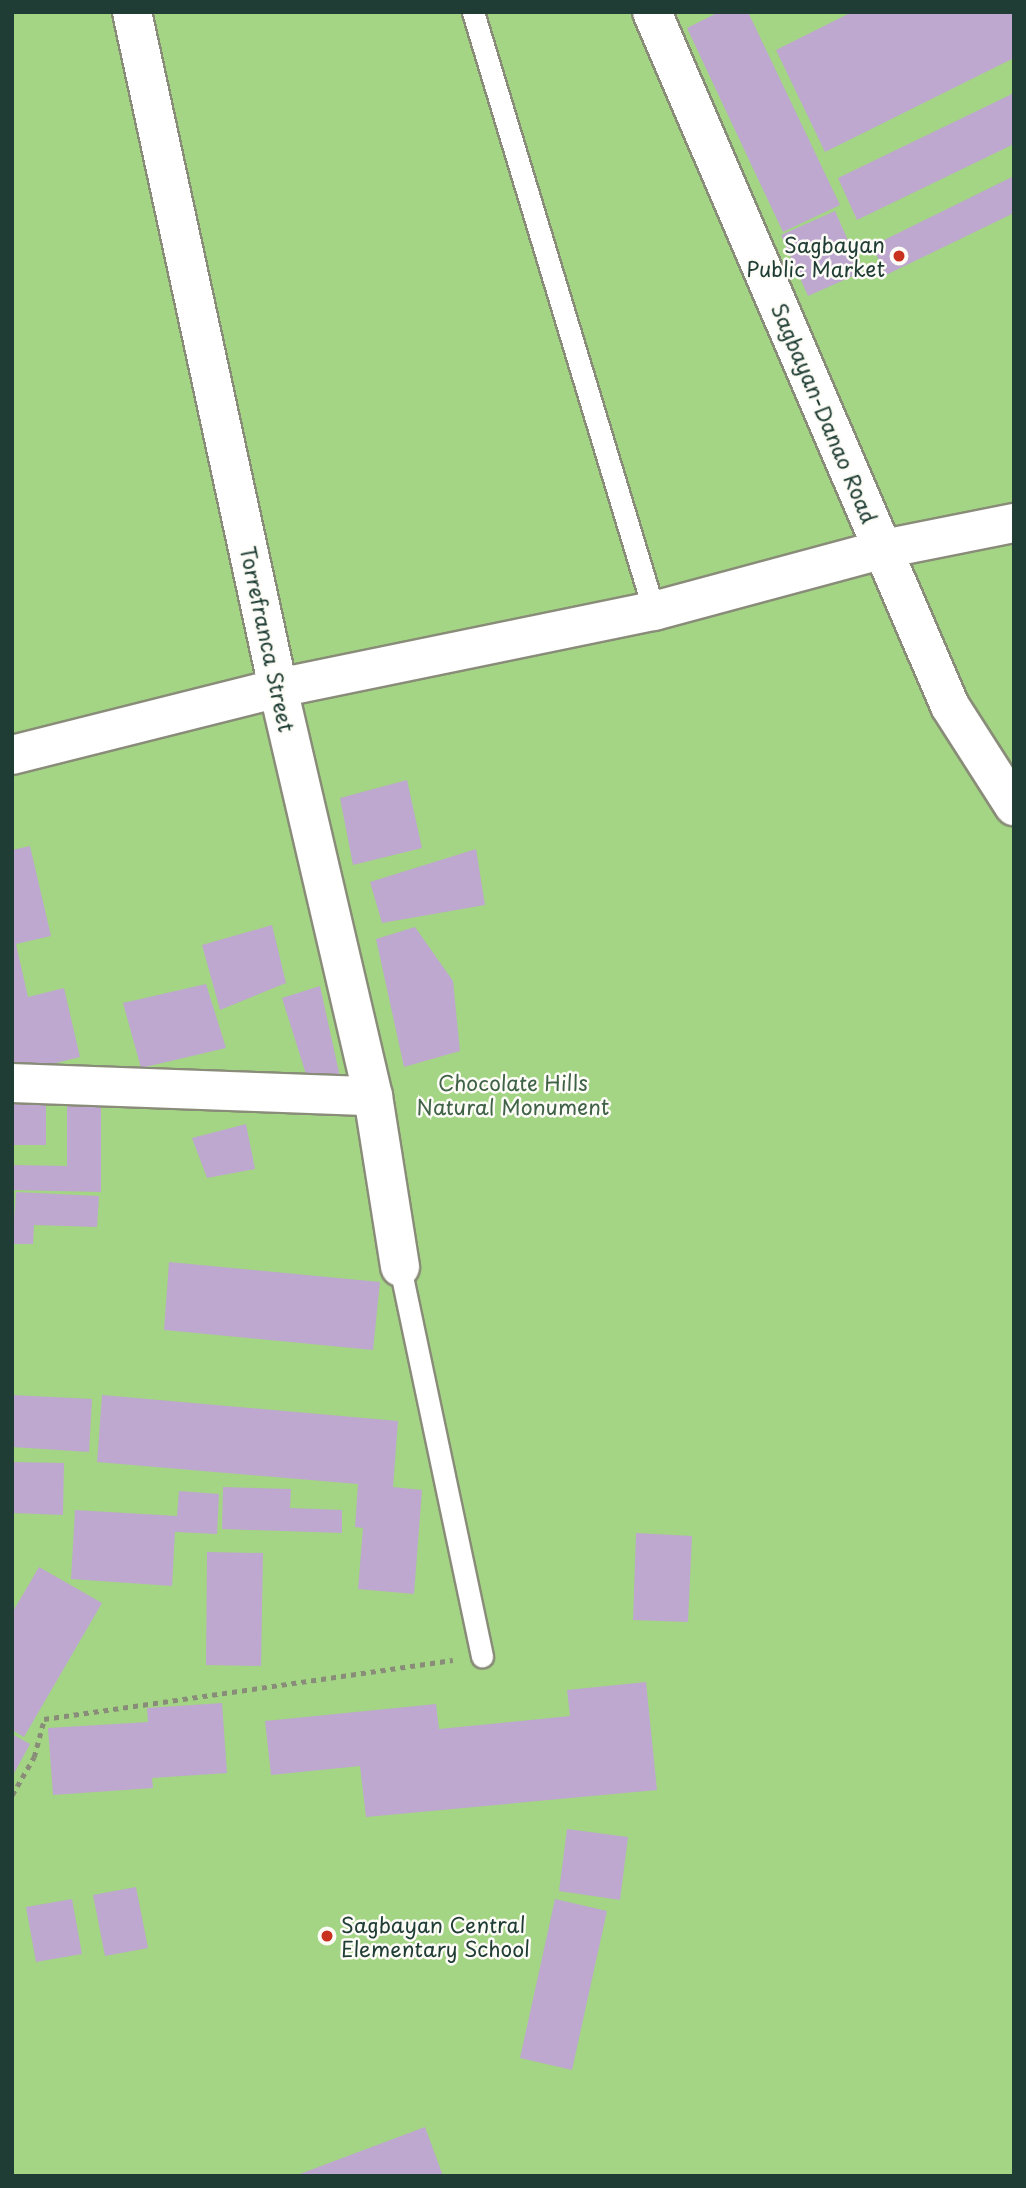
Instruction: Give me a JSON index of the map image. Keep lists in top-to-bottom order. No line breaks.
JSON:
{"streets":{"street":["Sagbayan-Danao Road","Torrefranca Street"]},"parks":["Chocolate Hills Natural Monument"],"places":["Sagbayan Public Market","Sagbayan Central Elementary School"]}
